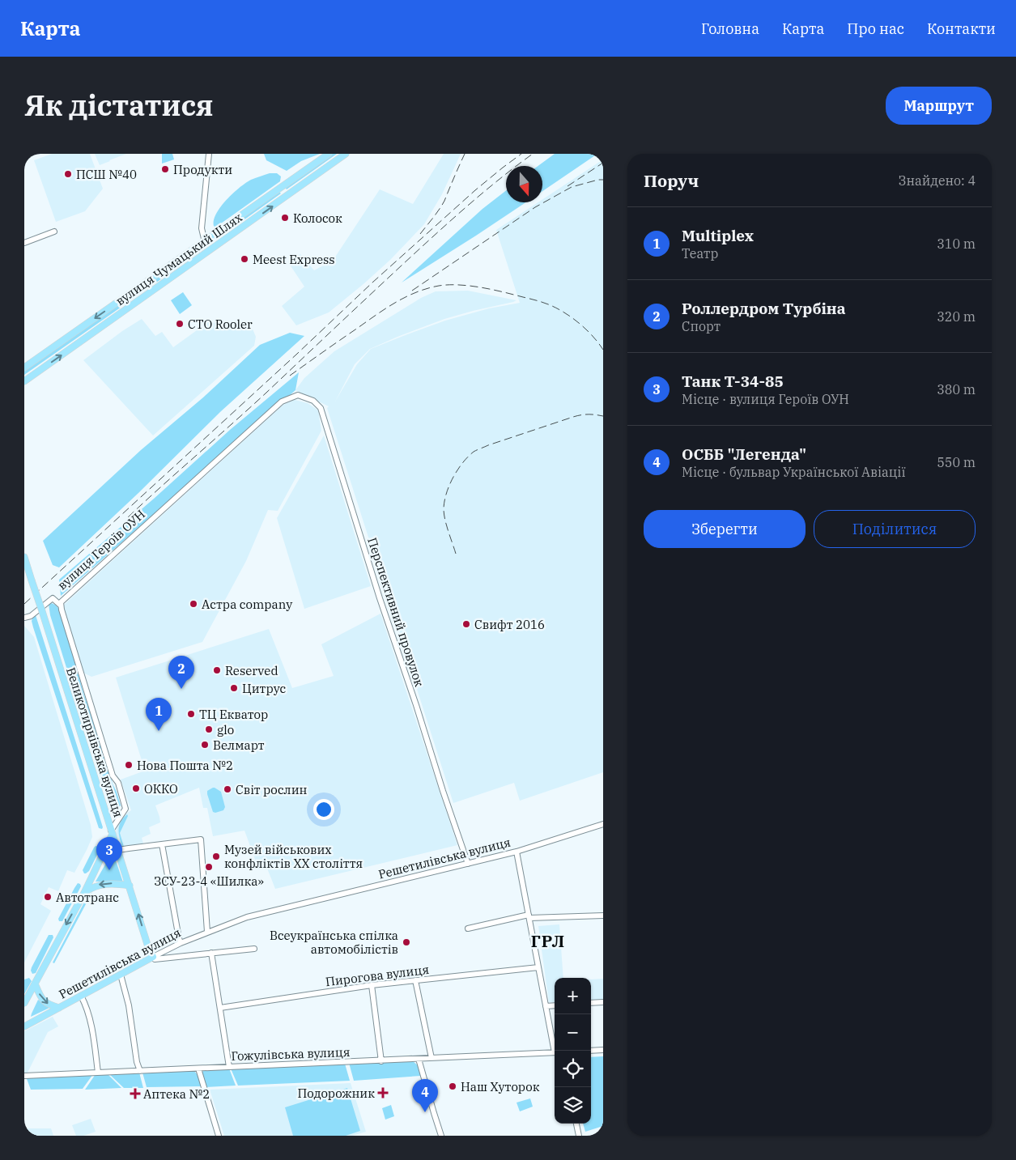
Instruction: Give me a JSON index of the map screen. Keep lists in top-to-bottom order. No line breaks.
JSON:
{"streets":{"main road":["вулиця Чумацький Шлях","Великотирнівська вулиця","Решетилівська вулиця"],"street":["вулиця Героїв ОУН","Перспективний провулок","Пирогова вулиця","Гожулівська вулиця"]},"crossings":[["вулиця Героїв ОУН","Перспективний провулок"],["вулиця Героїв ОУН","Великотирнівська вулиця"],["Перспективний провулок","Решетилівська вулиця"],["Великотирнівська вулиця","Решетилівська вулиця"]],"districts":["ГРЛ"],"places":{"other":["Продукти","ПСШ №40","Колосок","Meest Express","СТО Rooler","Астра company","Свифт 2016","Reserved","Цитрус","ТЦ Екватор","glo","Велмарт","Нова Пошта №2","ОККО","Світ рослин","Музей військових конфліктів ХХ століття","ЗСУ-23-4 «Шилка»","Автотранс","Всеукраїнська спілка автомобілістів","Наш Хуторок"],"health":["Подорожник","Аптека №2"]},"north":"bottom","page":{"header":"Карта","nav":["Головна","Карта","Про нас","Контакти"],"title":"Як дістатися","buttons":["Маршрут",["Зберегти","Поділитися"]],"heading":["Поруч","Знайдено: 4"],"list":[{"mark":"1","name":"Multiplex","note":"Театр","value":"310 m"},{"mark":"2","name":"Роллердром Турбіна","note":"Спорт","value":"320 m"},{"mark":"3","name":"Танк Т-34-85","note":"Місце · вулиця Героїв ОУН","value":"380 m"},{"mark":"4","name":"ОСББ \"Легенда\"","note":"Місце · бульвар Української Авіації","value":"550 m"}],"pins":["2","1","3","4"],"map_buttons":["+","−"]}}
